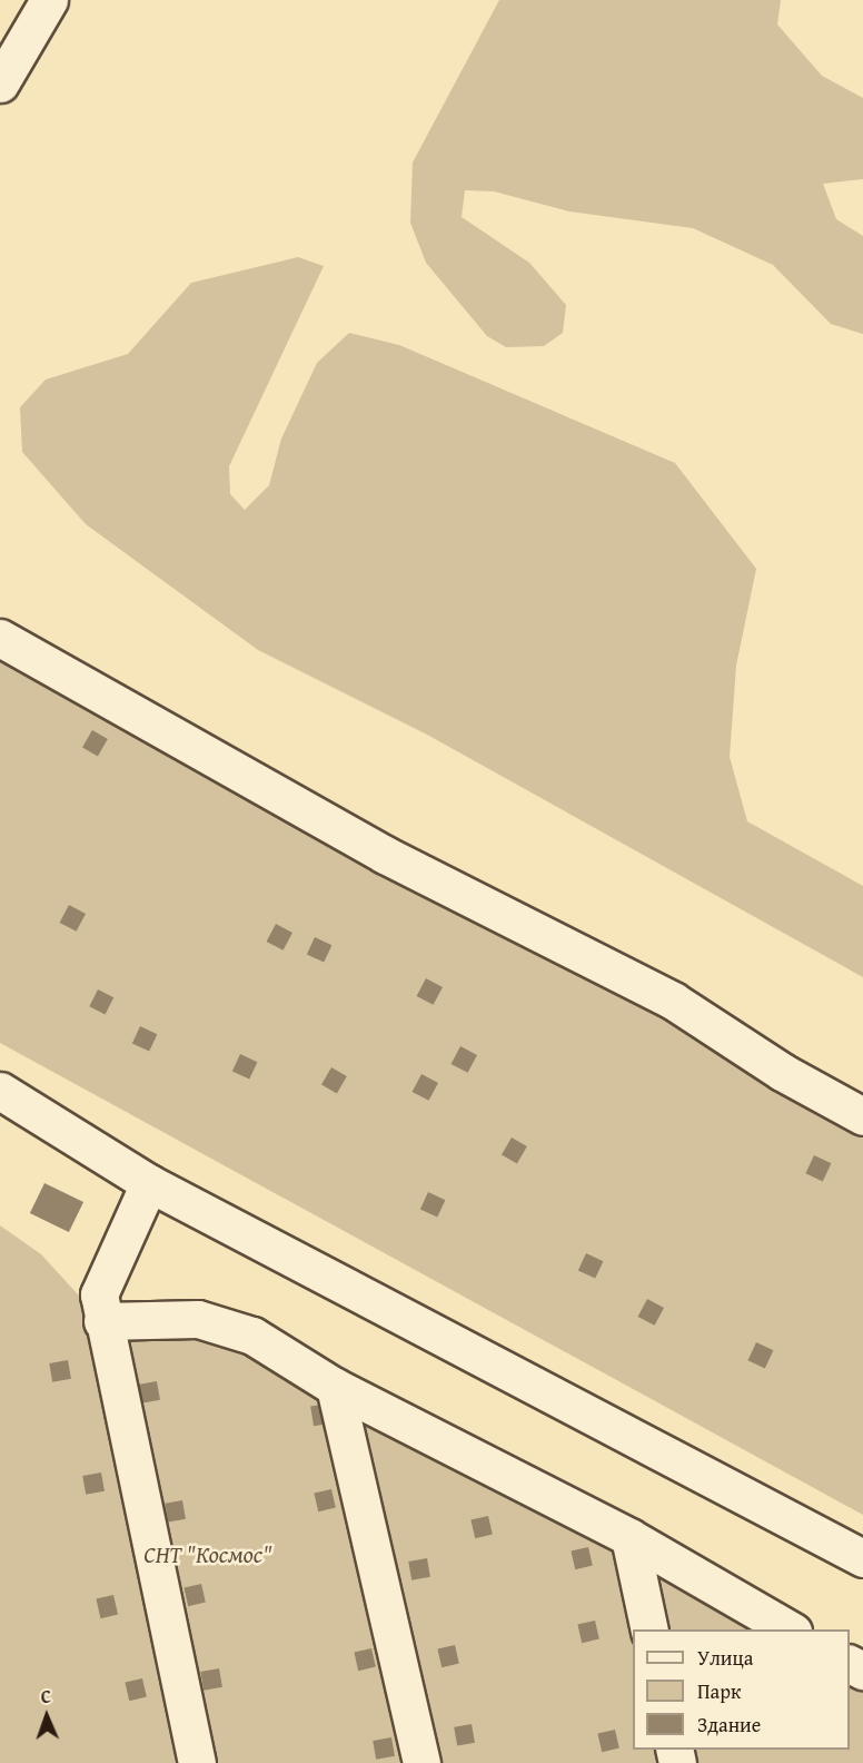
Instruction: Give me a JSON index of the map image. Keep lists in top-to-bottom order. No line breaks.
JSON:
{"parks":["СНТ \"Космос\""],"legend":["Улица","Парк","Здание"],"north":"top"}
